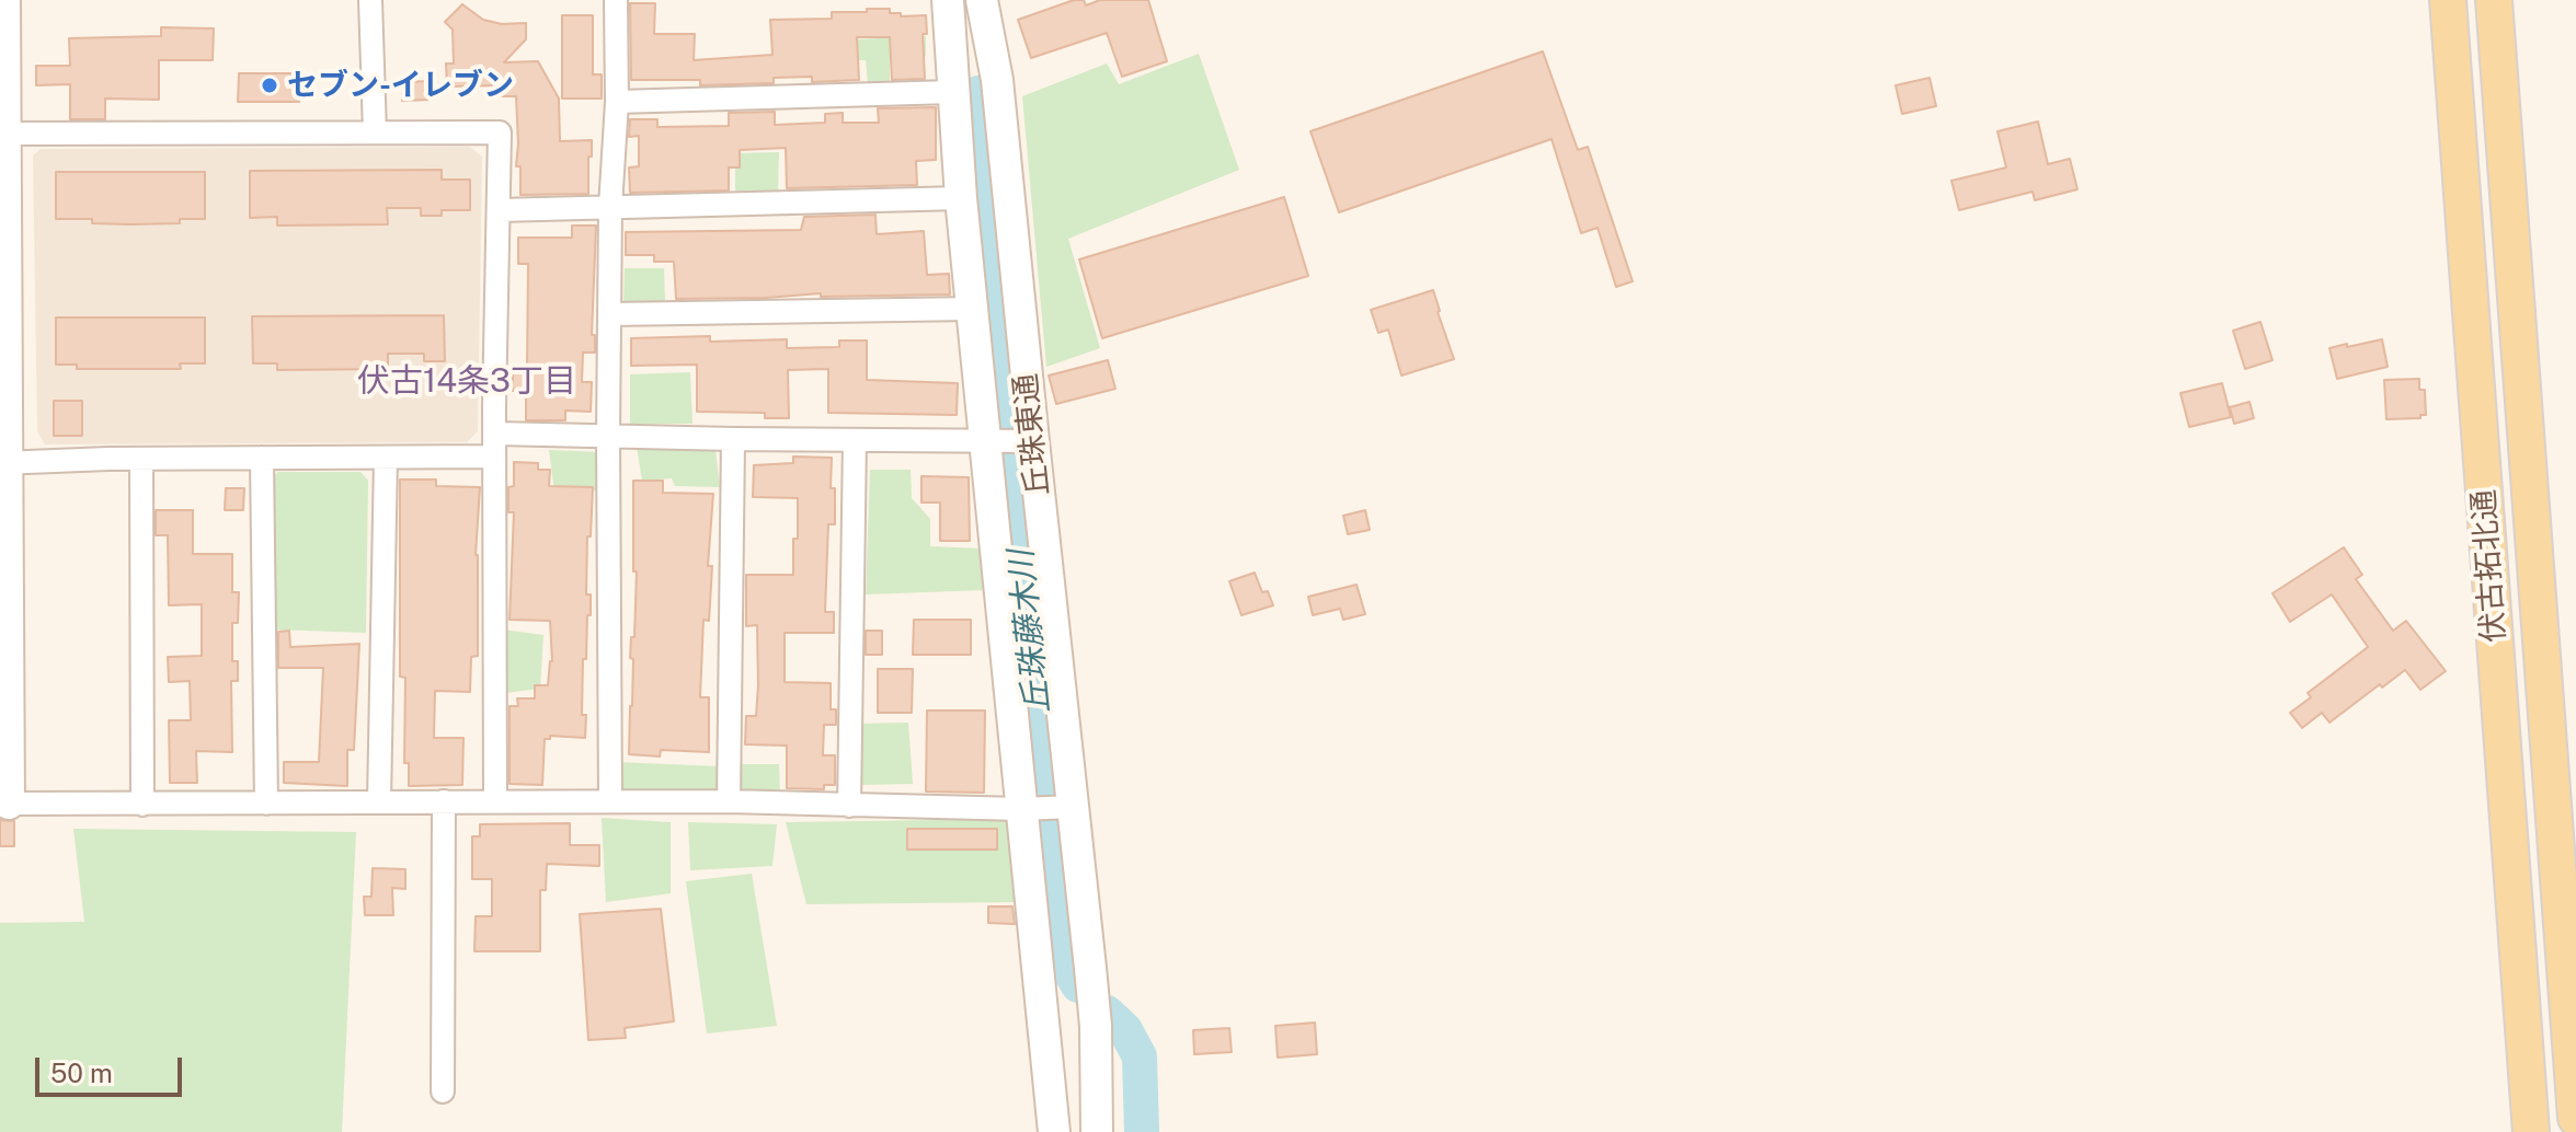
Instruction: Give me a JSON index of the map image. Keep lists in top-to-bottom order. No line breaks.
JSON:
{"streets":{"main road":["伏古拓北通"],"street":["丘珠東通"]},"districts":["伏古14条3丁目"],"water":["丘珠藤木川"],"places":["セブン-イレブン"],"scale_bar":"50 m"}
